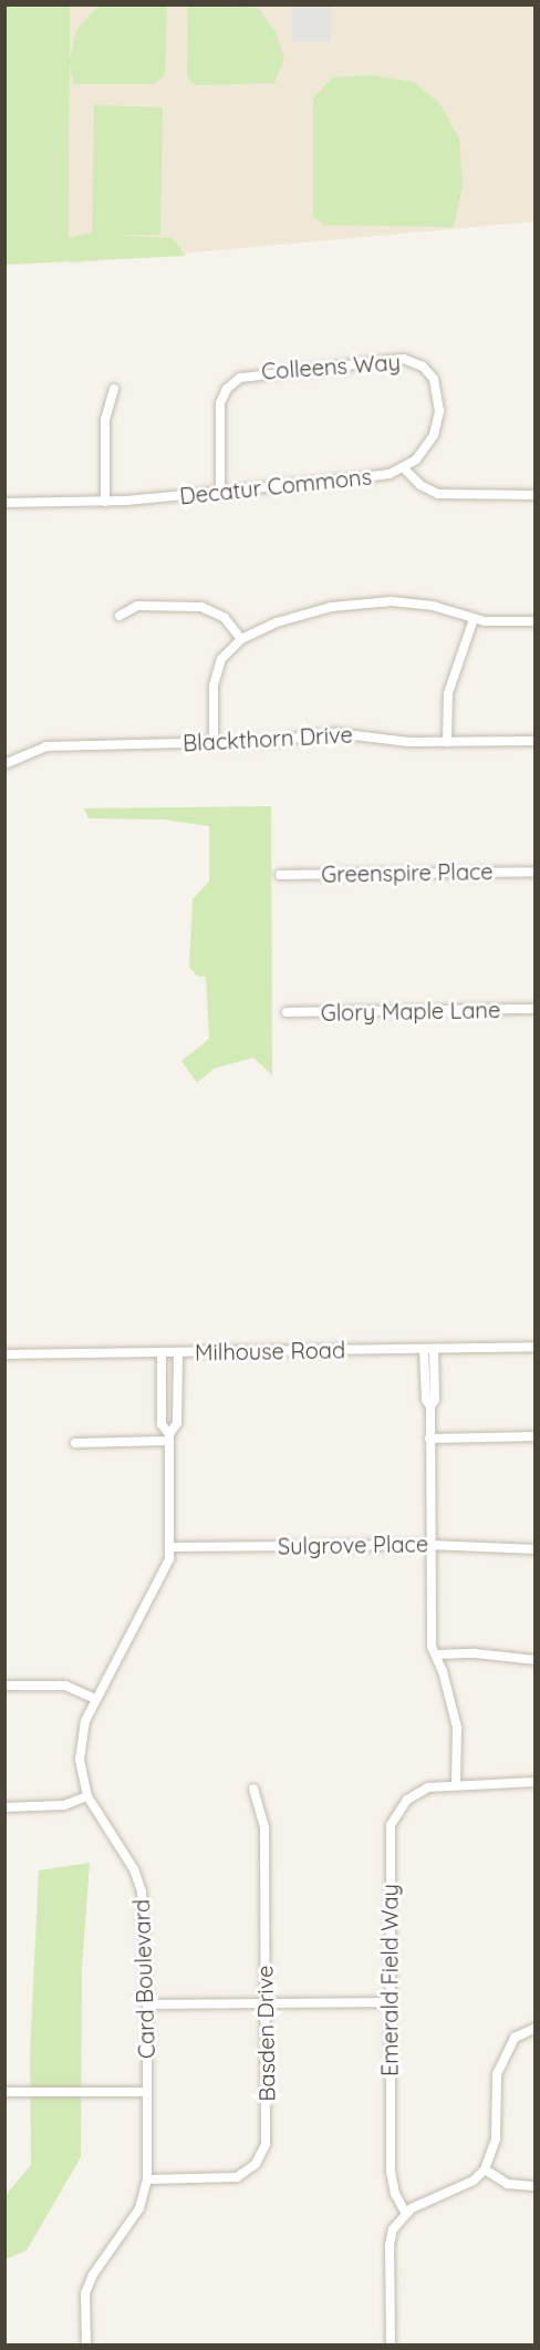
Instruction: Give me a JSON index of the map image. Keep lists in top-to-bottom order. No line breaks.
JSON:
{"streets":{"street":["Colleens Way","Decatur Commons","Blackthorn Drive","Greenspire Place","Glory Maple Lane","Milhouse Road","Sulgrove Place","Card Boulevard","Emerald Field Way","Basden Drive"]},"crossings":[["Colleens Way","Decatur Commons"],["Milhouse Road","Card Boulevard"],["Sulgrove Place","Card Boulevard"],["Card Boulevard","Basden Drive"]]}
